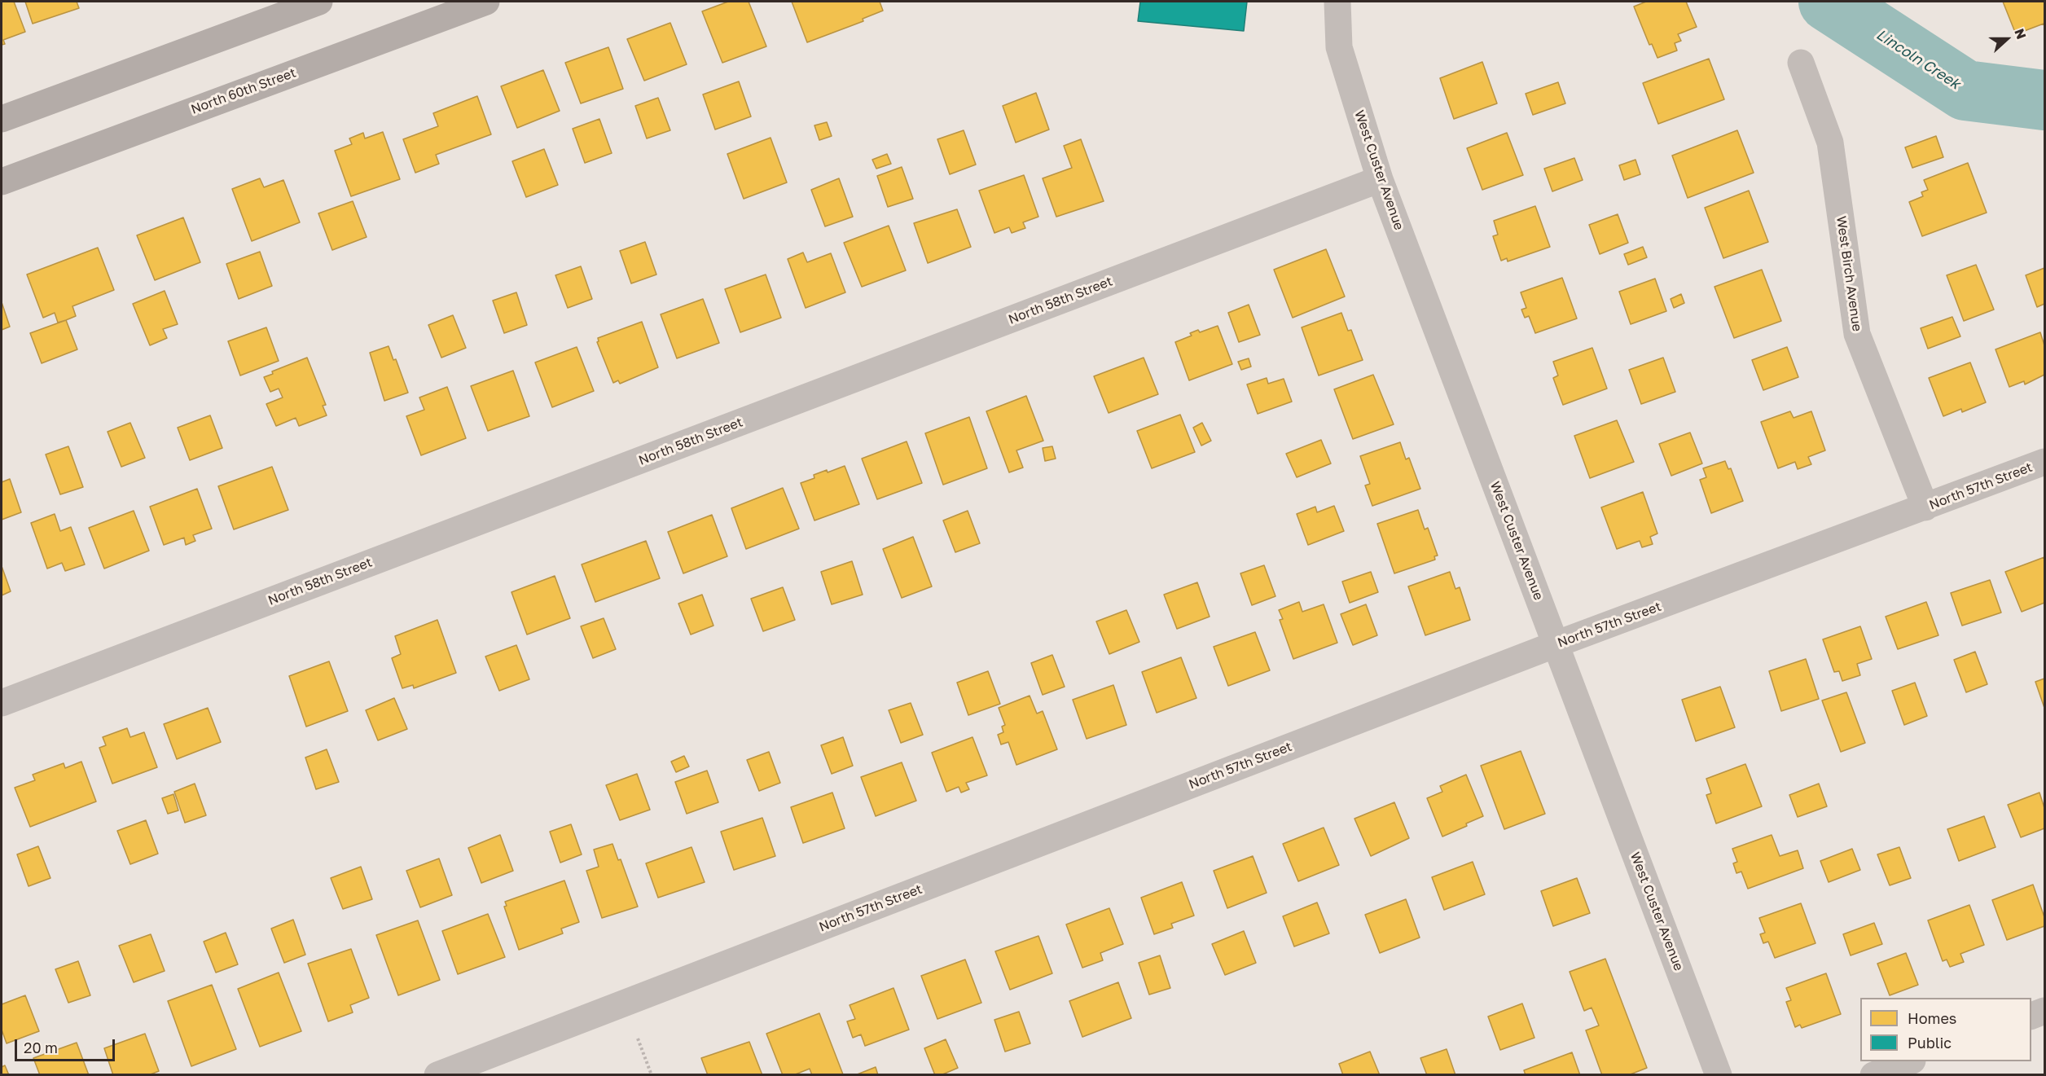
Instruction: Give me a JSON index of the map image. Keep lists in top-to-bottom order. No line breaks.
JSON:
{"streets":{"main road":["North 60th Street"],"street":["West Custer Avenue","West Birch Avenue","North 58th Street","North 57th Street"]},"crossings":[["West Custer Avenue","North 58th Street"],["West Custer Avenue","North 57th Street"],["West Birch Avenue","North 57th Street"]],"water":["Lincoln Creek"],"legend":["Homes","Public"],"scale_bar":"20 m","north":"right"}
